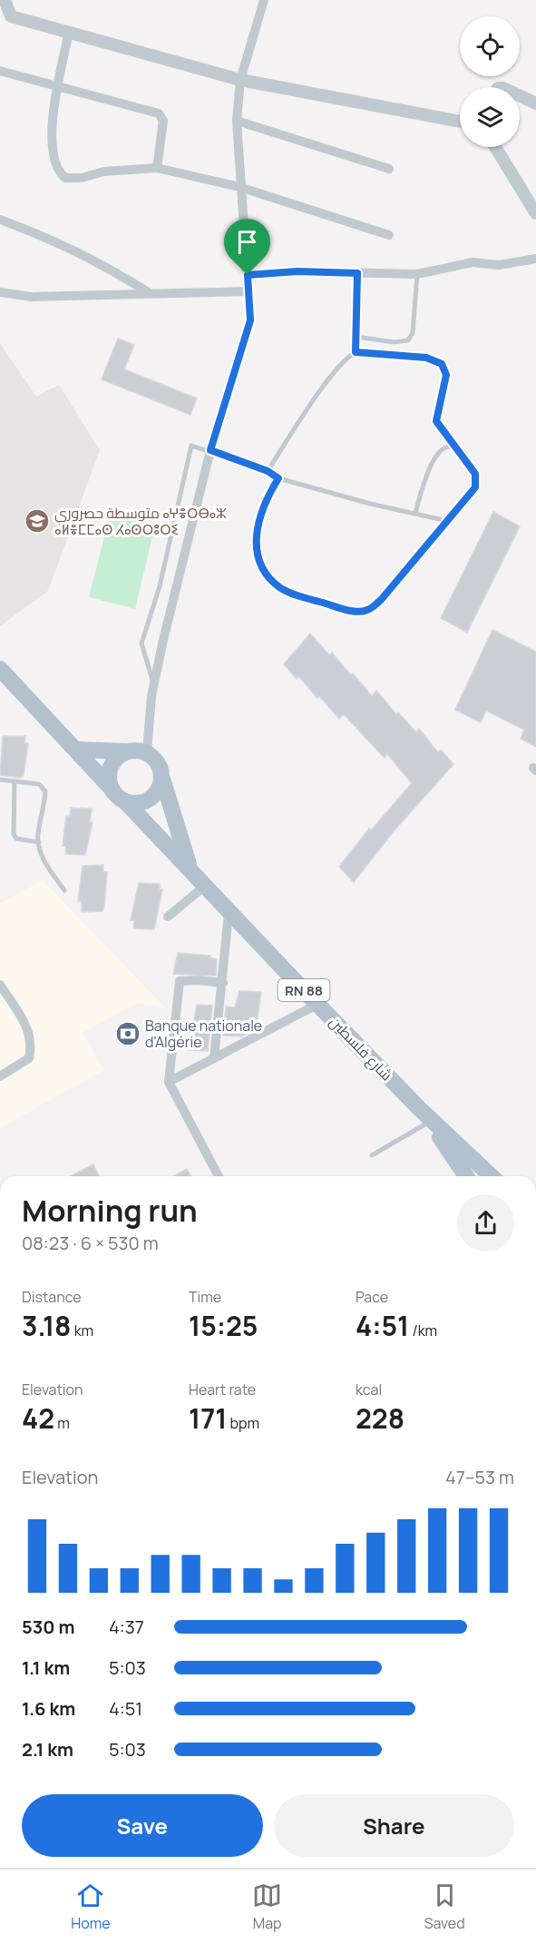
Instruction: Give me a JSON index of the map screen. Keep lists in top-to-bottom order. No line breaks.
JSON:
{"streets":{"main road":["RN 88","شارع فلسطين"]},"crossings":[["RN 88","شارع فلسطين"]],"places":{"school or university":["متوسطة حصروري ⴰⵖⴻⵔⴱⴰⵣ ⴰⵍⴻⵎⵎⴰⵙ ⵃⴰⵙⵔⵓⵔⵉ"],"bank":["Banque nationale d'Algérie"]},"page":{"heading":["Morning run","08:23 · 6 × 530 m"],"stats":[["Distance","3.18 km"],["Time","15:25"],["Pace","4:51 /km"],["Elevation","42 m"],["Heart rate","171 bpm"],["kcal","228"]],"chart":["Elevation","47–53 m"],"list":[{"name":"530 m","note":"4:37"},{"name":"1.1 km","note":"5:03"},{"name":"1.6 km","note":"4:51"},{"name":"2.1 km","note":"5:03"}],"buttons":["Save","Share"],"tabs":["Home","Map","Saved"]}}
